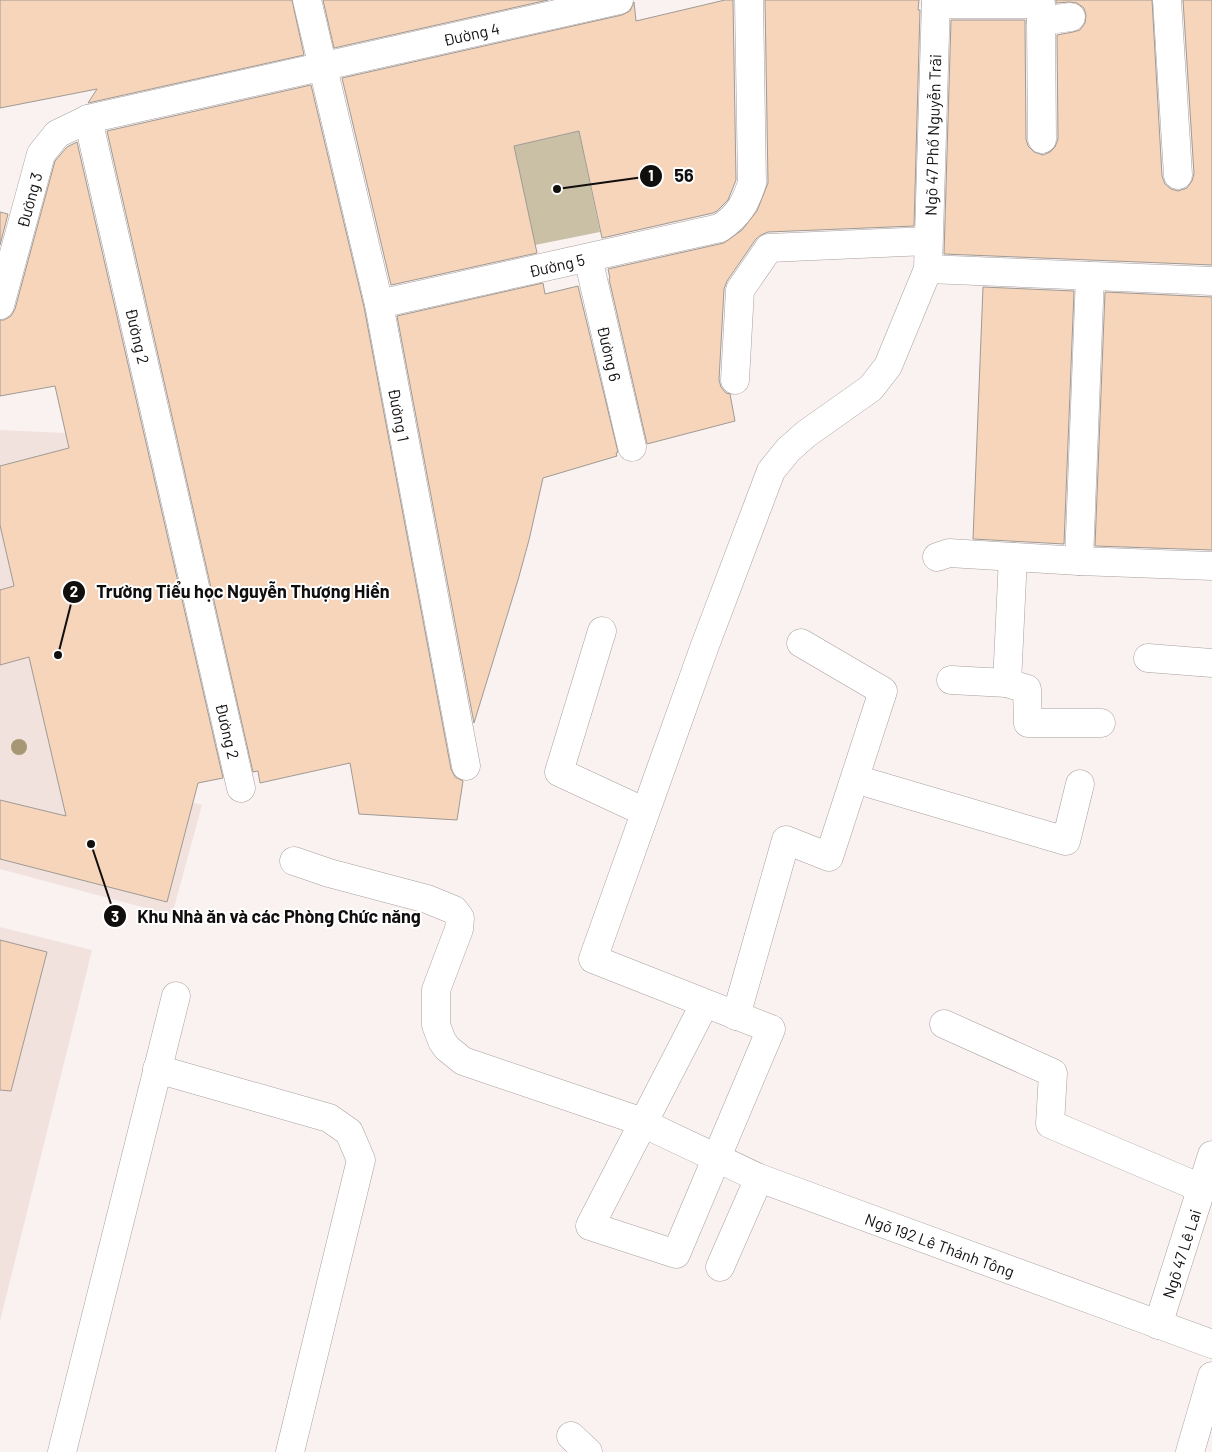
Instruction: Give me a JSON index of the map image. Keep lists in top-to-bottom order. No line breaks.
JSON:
{"streets":{"street":["Đường 4","Ngõ 47 Phố Nguyễn Trãi","Đường 3","Đường 5","Đường 2","Đường 6","Đường 1","Ngõ 192 Lê Thánh Tông","Ngõ 47 Lê Lai"]},"crossings":[["Đường 4","Đường 1"],["Đường 3","Đường 2"],["Đường 5","Đường 6"],["Đường 5","Đường 1"],["Ngõ 192 Lê Thánh Tông","Ngõ 47 Lê Lai"]],"places":["56","Trường Tiểu học Nguyễn Thượng Hiền","Khu Nhà ăn và các Phòng Chức năng"]}
